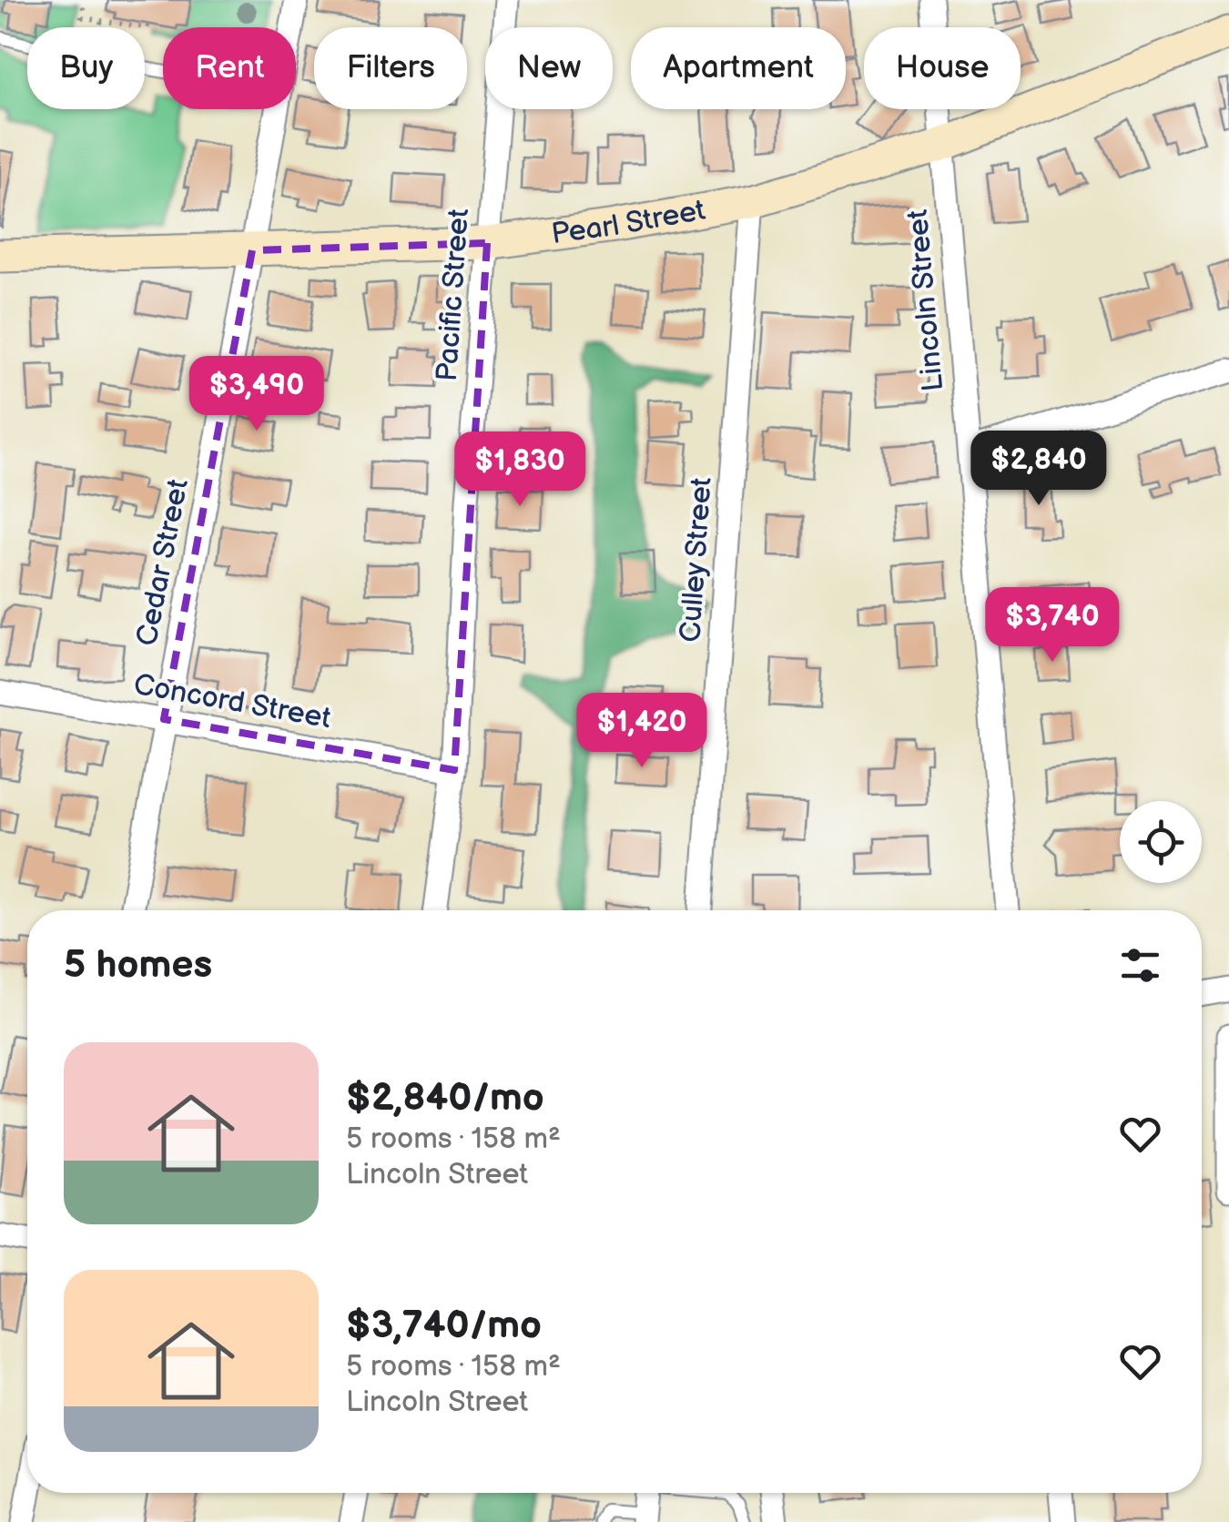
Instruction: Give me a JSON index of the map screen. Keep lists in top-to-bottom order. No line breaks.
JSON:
{"streets":{"main road":["Pearl Street"],"street":["Pacific Street","Lincoln Street","Culley Street","Cedar Street","Concord Street"]},"crossings":[["Pearl Street","Pacific Street"],["Pearl Street","Lincoln Street"],["Pearl Street","Culley Street"],["Pearl Street","Cedar Street"],["Pacific Street","Concord Street"],["Cedar Street","Concord Street"]],"page":{"chip":["Buy","Rent","Filters","New","Apartment","House"],"price":["$3,490","$2,840","$1,830","$3,740","$1,420"],"heading":"5 homes","list":[{"name":"$2,840/mo","note":"5 rooms · 158 m² · Lincoln Street"},{"name":"$3,740/mo","note":"5 rooms · 158 m² · Lincoln Street"}]}}
